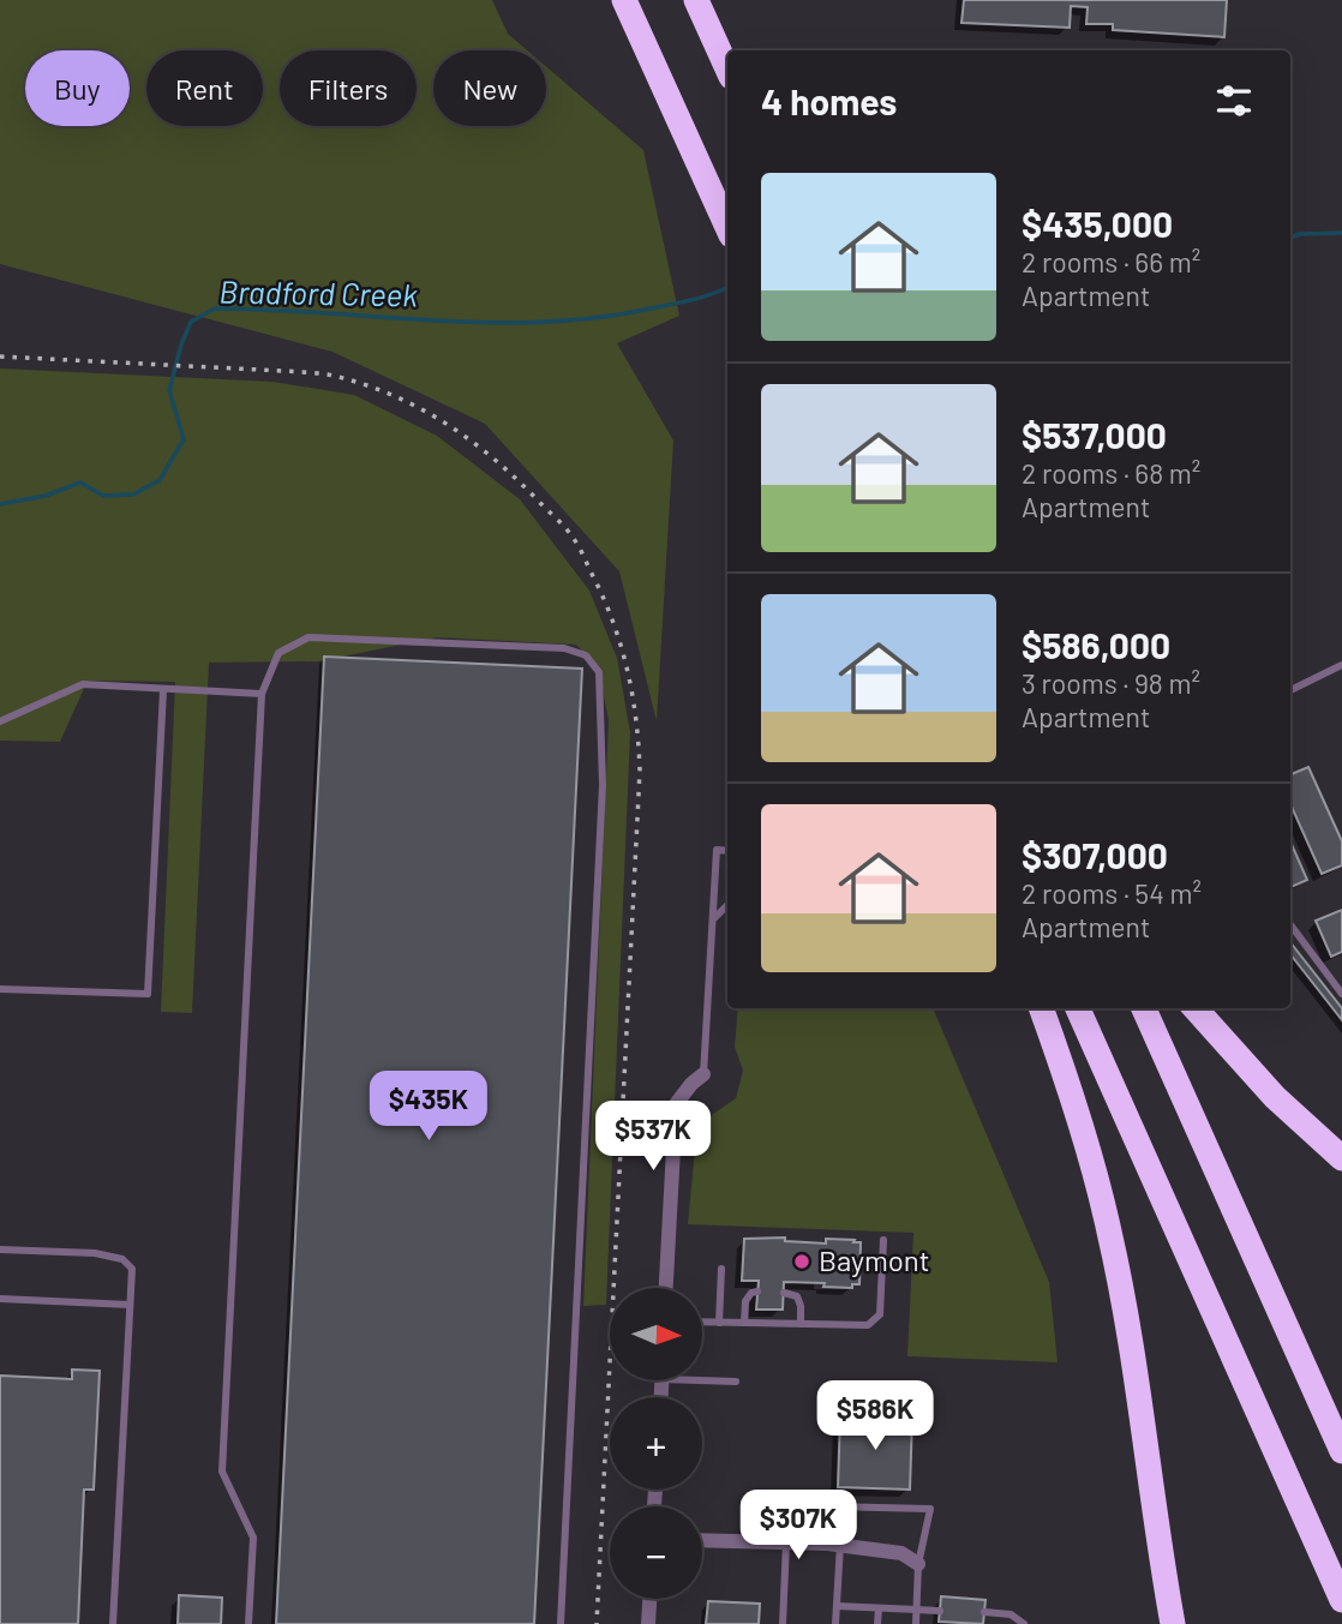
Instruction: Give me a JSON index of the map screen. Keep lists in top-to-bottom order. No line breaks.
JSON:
{"water":["Bradford Creek"],"places":["Baymont"],"north":"right","page":{"chip":["Buy","Rent","Filters","New"],"heading":"4 homes","list":[{"name":"$435,000","note":"2 rooms · 66 m² · Apartment"},{"name":"$537,000","note":"2 rooms · 68 m² · Apartment"},{"name":"$586,000","note":"3 rooms · 98 m² · Apartment"},{"name":"$307,000","note":"2 rooms · 54 m² · Apartment"}],"price":["$435K","$537K","$586K","$307K"],"map_buttons":["+","−"]}}
